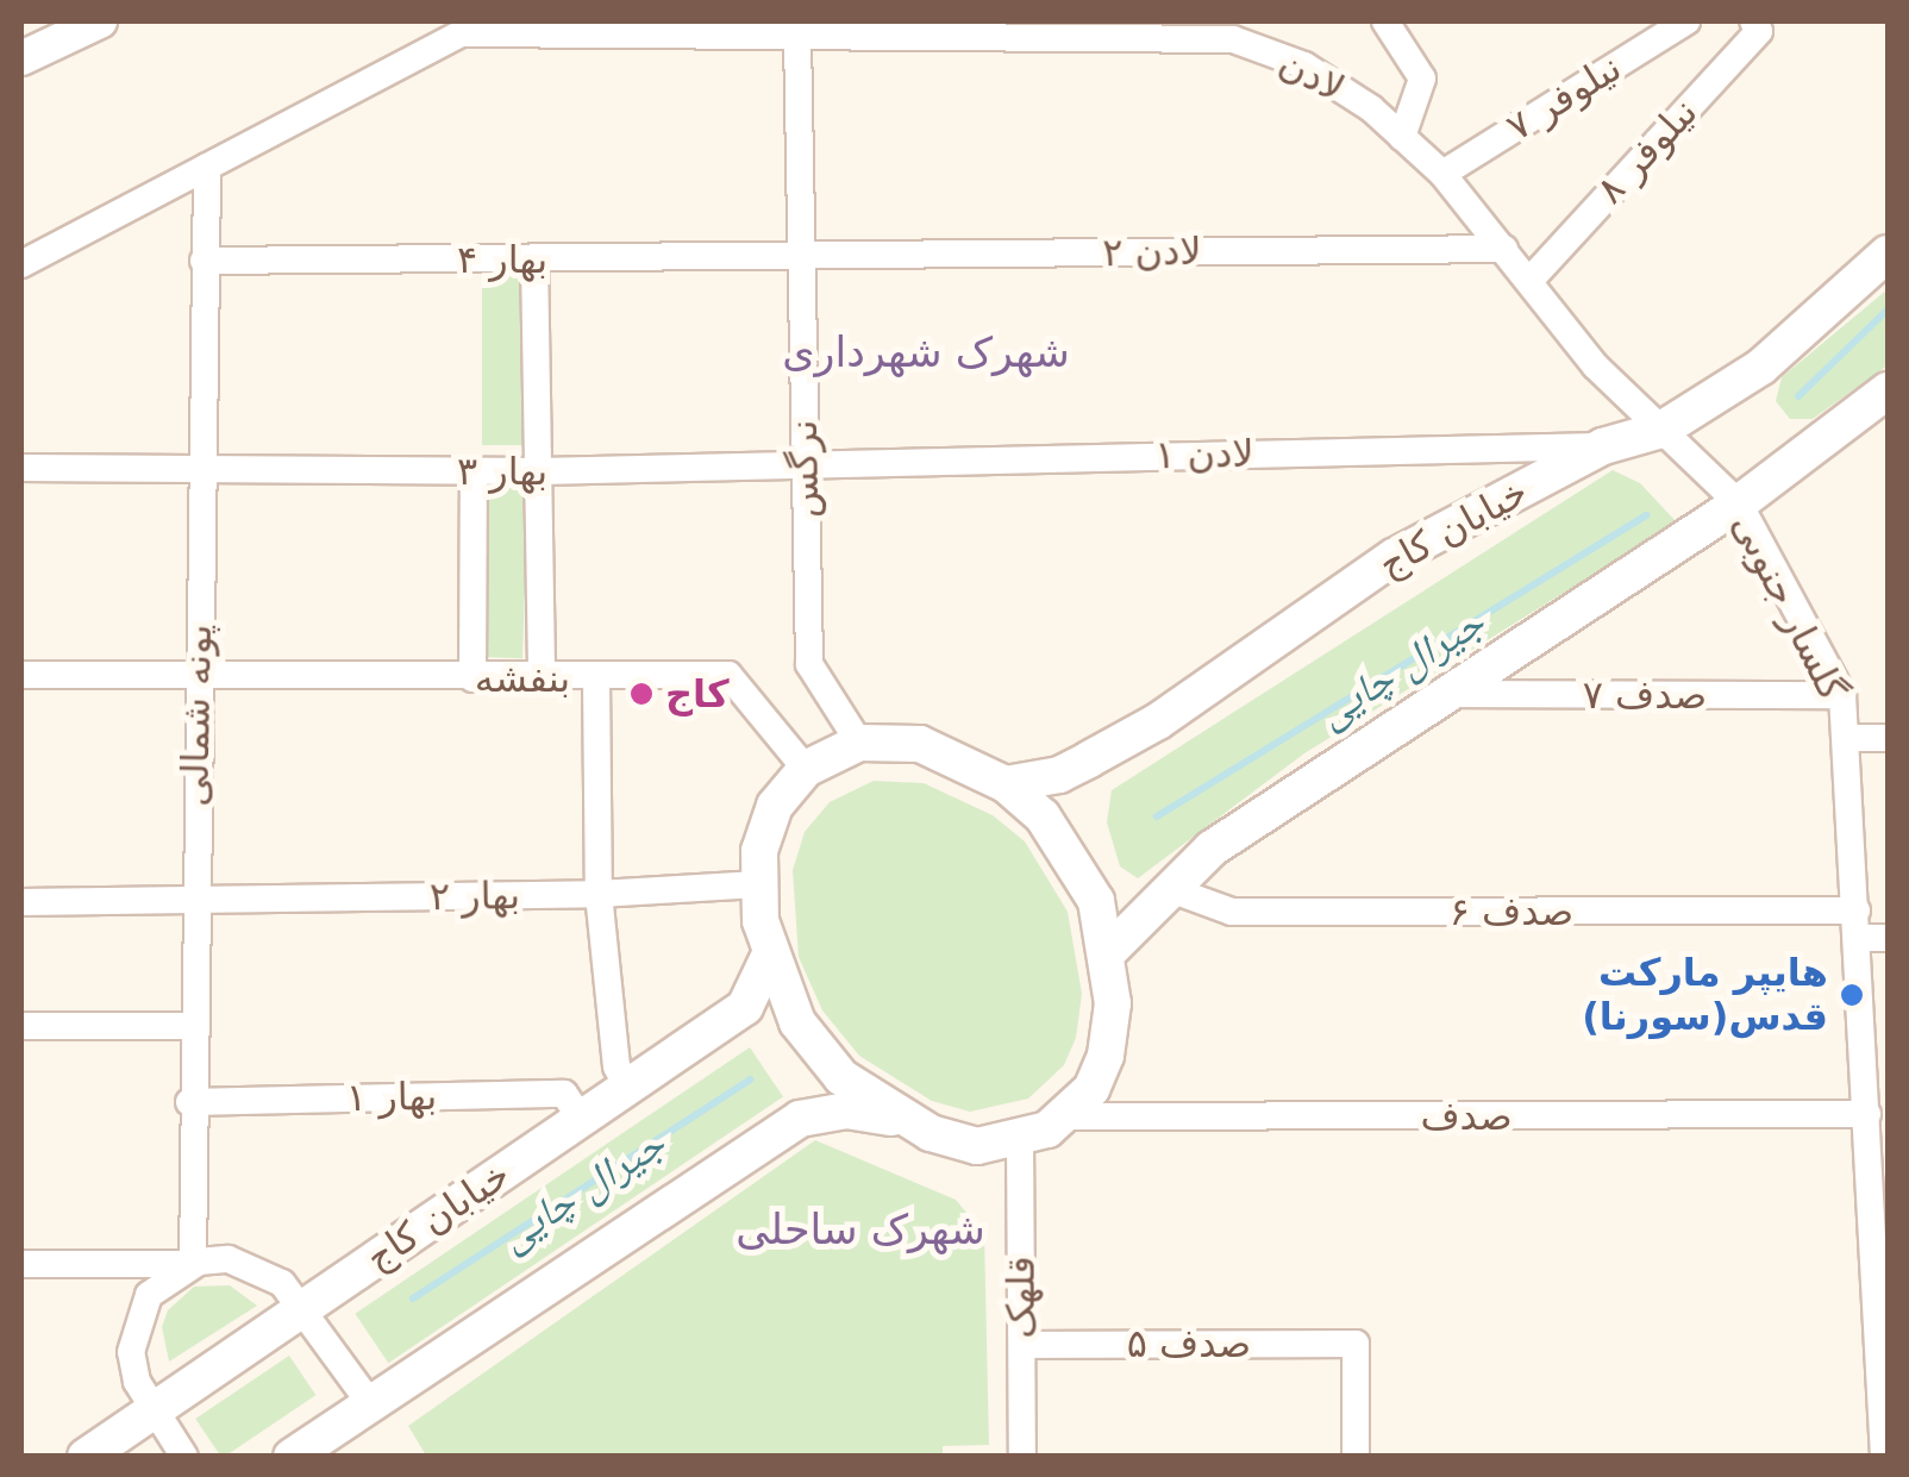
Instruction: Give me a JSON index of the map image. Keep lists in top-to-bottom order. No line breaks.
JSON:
{"streets":{"main road":["خیابان کاج"],"street":["لادن","نیلوفر ۷","نیلوفر ۸","لادن ۲","بهار ۴","لادن ۱","نرگس","بهار ۳","گلسار جنوبی","بنفشه","صدف ۷","پونه شمالی","بهار ۲","صدف ۶","بهار ۱","صدف","قلهک","صدف ۵"]},"crossings":[["لادن","نیلوفر ۷"],["لادن","نیلوفر ۸"],["لادن","لادن ۲"],["لادن","نرگس"],["لادن","خیابان کاج"],["لادن","گلسار جنوبی"],["لادن ۲","بهار ۴"],["لادن ۲","نرگس"],["بهار ۴","نرگس"],["بهار ۴","پونه شمالی"],["لادن ۱","نرگس"],["لادن ۱","بهار ۳"],["لادن ۱","خیابان کاج"],["نرگس","بهار ۳"],["نرگس","خیابان کاج"],["نرگس","بنفشه"],["نرگس","بهار ۲"],["نرگس","صدف"],["نرگس","قلهک"],["بهار ۳","پونه شمالی"],["خیابان کاج","گلسار جنوبی"],["خیابان کاج","بنفشه"],["خیابان کاج","بهار ۲"],["خیابان کاج","بهار ۱"],["خیابان کاج","صدف"],["خیابان کاج","قلهک"],["گلسار جنوبی","صدف ۷"],["گلسار جنوبی","صدف ۶"],["گلسار جنوبی","صدف"],["بنفشه","پونه شمالی"],["بنفشه","بهار ۲"],["بنفشه","صدف"],["بنفشه","قلهک"],["پونه شمالی","بهار ۲"],["پونه شمالی","بهار ۱"],["بهار ۲","صدف"],["بهار ۲","قلهک"],["صدف","قلهک"],["قلهک","صدف ۵"]],"districts":["شهرک شهرداری","شهرک ساحلی"],"water":["جیرال چایی"],"places":["کاج","هایپر مارکت قدس(سورنا)"]}
